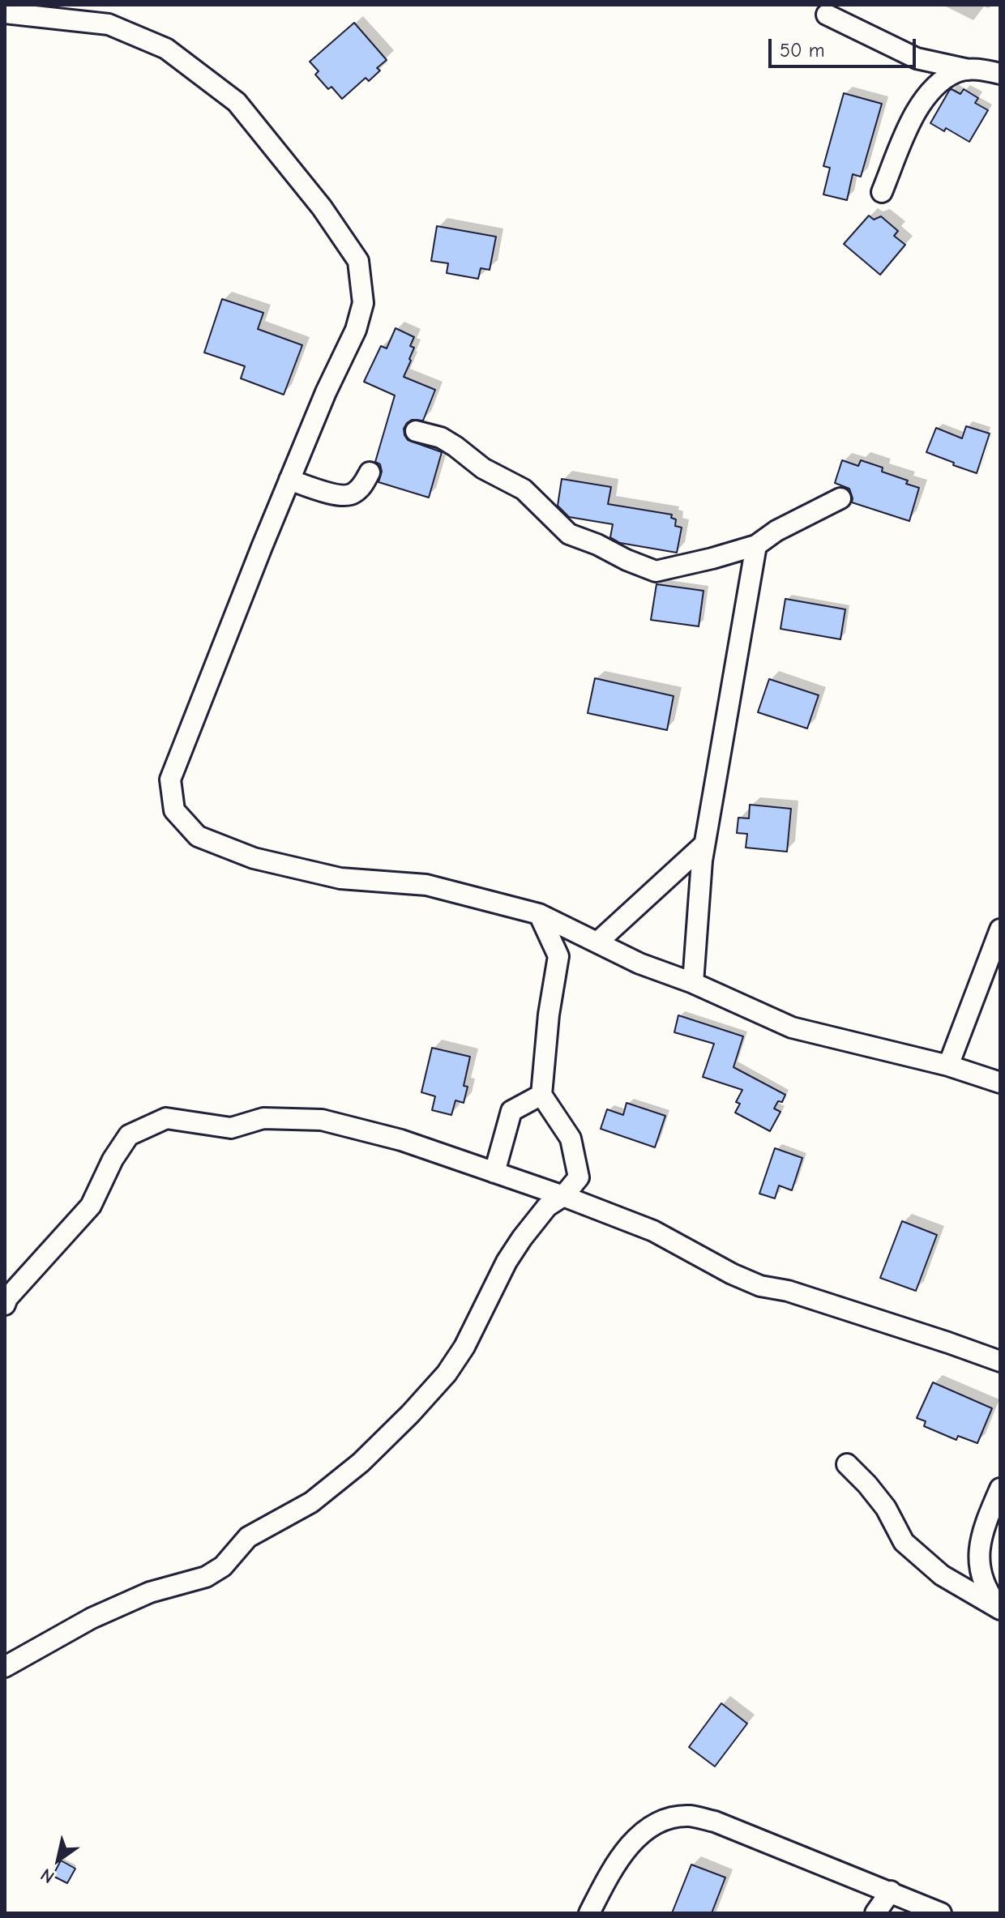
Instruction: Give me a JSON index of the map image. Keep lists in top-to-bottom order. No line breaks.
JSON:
{"scale_bar":"50 m","north":"bottom left"}
